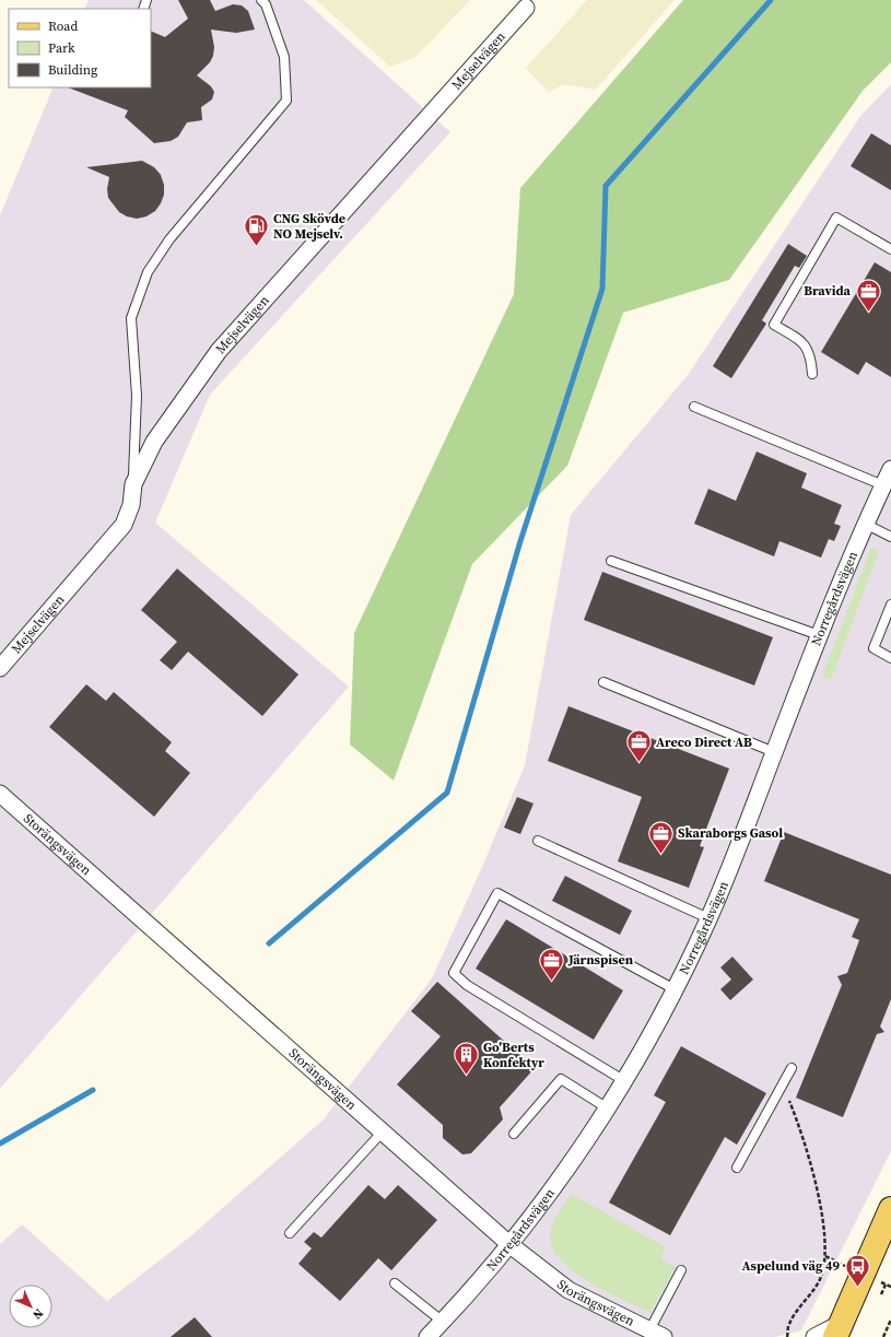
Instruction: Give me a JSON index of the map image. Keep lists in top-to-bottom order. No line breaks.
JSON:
{"streets":{"street":["Mejselvägen","Norregårdsvägen","Storängsvägen"]},"crossings":[["Norregårdsvägen","Storängsvägen"]],"places":{"fuel station":["CNG Skövde NO Mejselv."],"office":["Bravida","Areco Direct AB","Skaraborgs Gasol","Järnspisen"],"building":["Go'Berts Konfektyr"],"bus stop":["Aspelund väg 49"]},"legend":["Road","Park","Building"],"north":"bottom right"}
